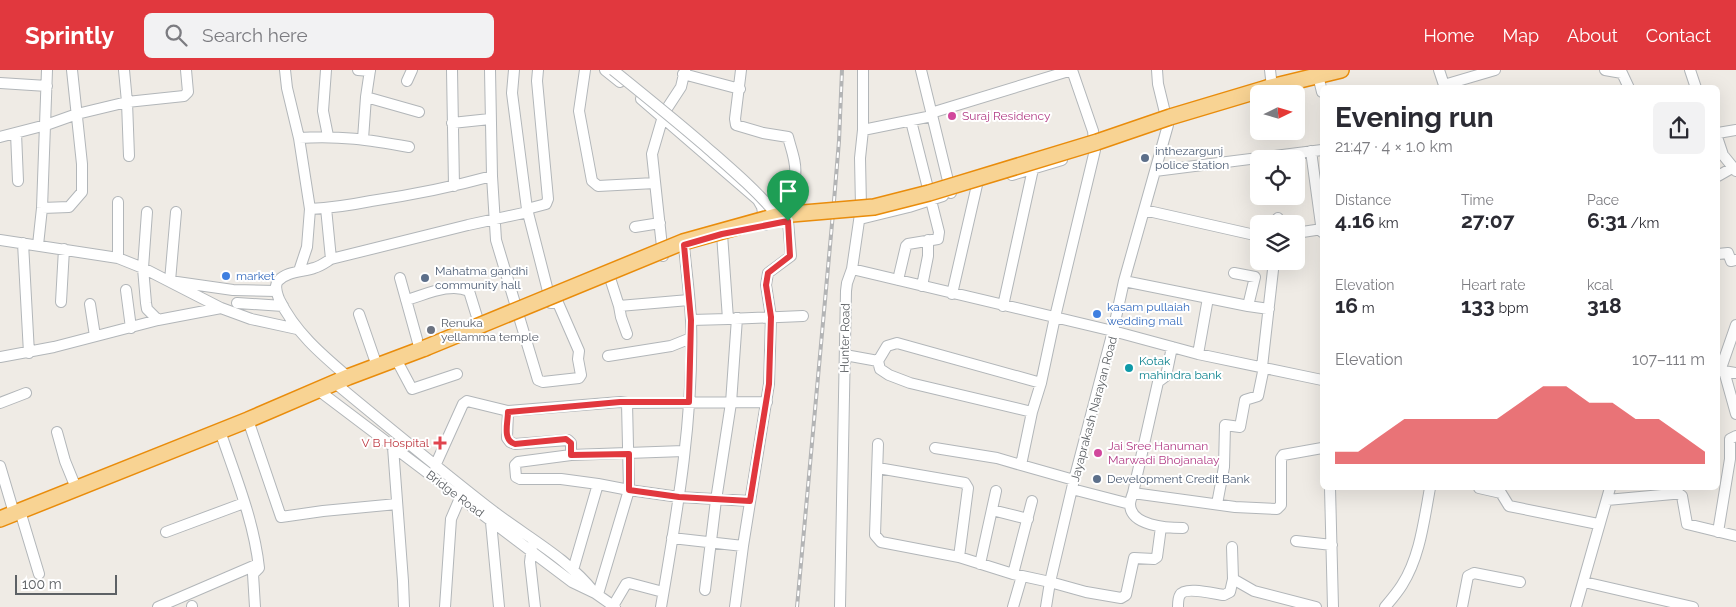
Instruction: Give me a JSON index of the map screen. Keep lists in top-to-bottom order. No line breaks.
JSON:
{"streets":{"street":["Hunter Road","Jayaprakash Narayan Road","Bridge Road"]},"places":{"other":["Suraj Residency","inthezargunj police station","market","Mahatma gandhi community hall","kasam pullaiah wedding mall","Renuka yellamma temple","Kotak mahindra bank","Jai Sree Hanuman Marwadi Bhojanalay","Development Credit Bank"],"health":["V B Hospital"]},"scale_bar":"100 m","north":"right","page":{"header":"Sprintly","search":"Search here","nav":["Home","Map","About","Contact"],"heading":["Evening run","21:47 · 4 × 1.0 km"],"stats":[["Distance","4.16 km"],["Time","27:07"],["Pace","6:31 /km"],["Elevation","16 m"],["Heart rate","133 bpm"],["kcal","318"]],"chart":["Elevation","107–111 m"],"scale":"100 m"}}
